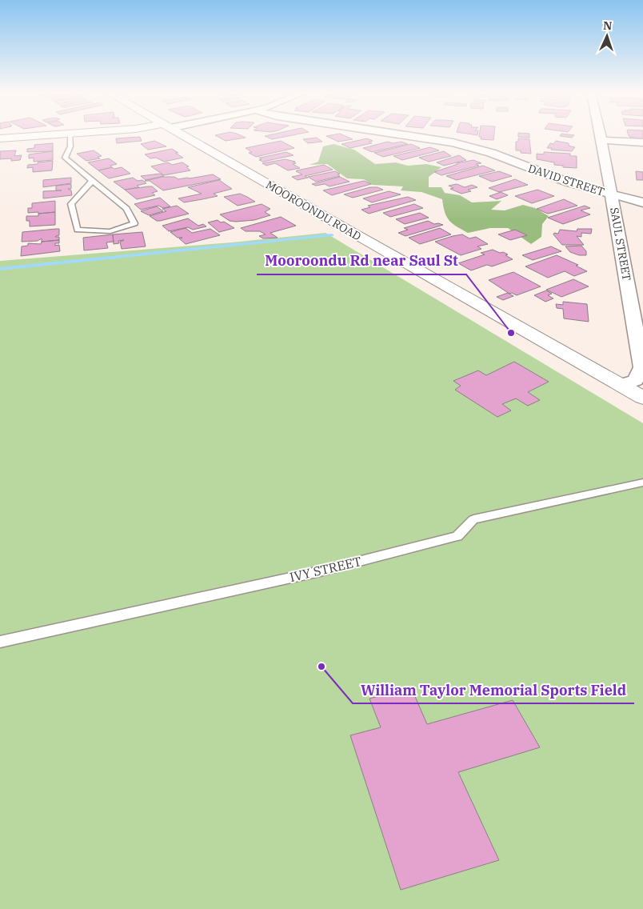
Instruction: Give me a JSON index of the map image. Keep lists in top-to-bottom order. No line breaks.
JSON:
{"streets":{"street":["DAVID STREET","MOOROONDU ROAD","SAUL STREET"],"lane":["IVY STREET"]},"crossings":[["DAVID STREET","SAUL STREET"],["MOOROONDU ROAD","SAUL STREET"]],"places":["Mooroondu Rd near Saul St","William Taylor Memorial Sports Field"],"north":"top"}
